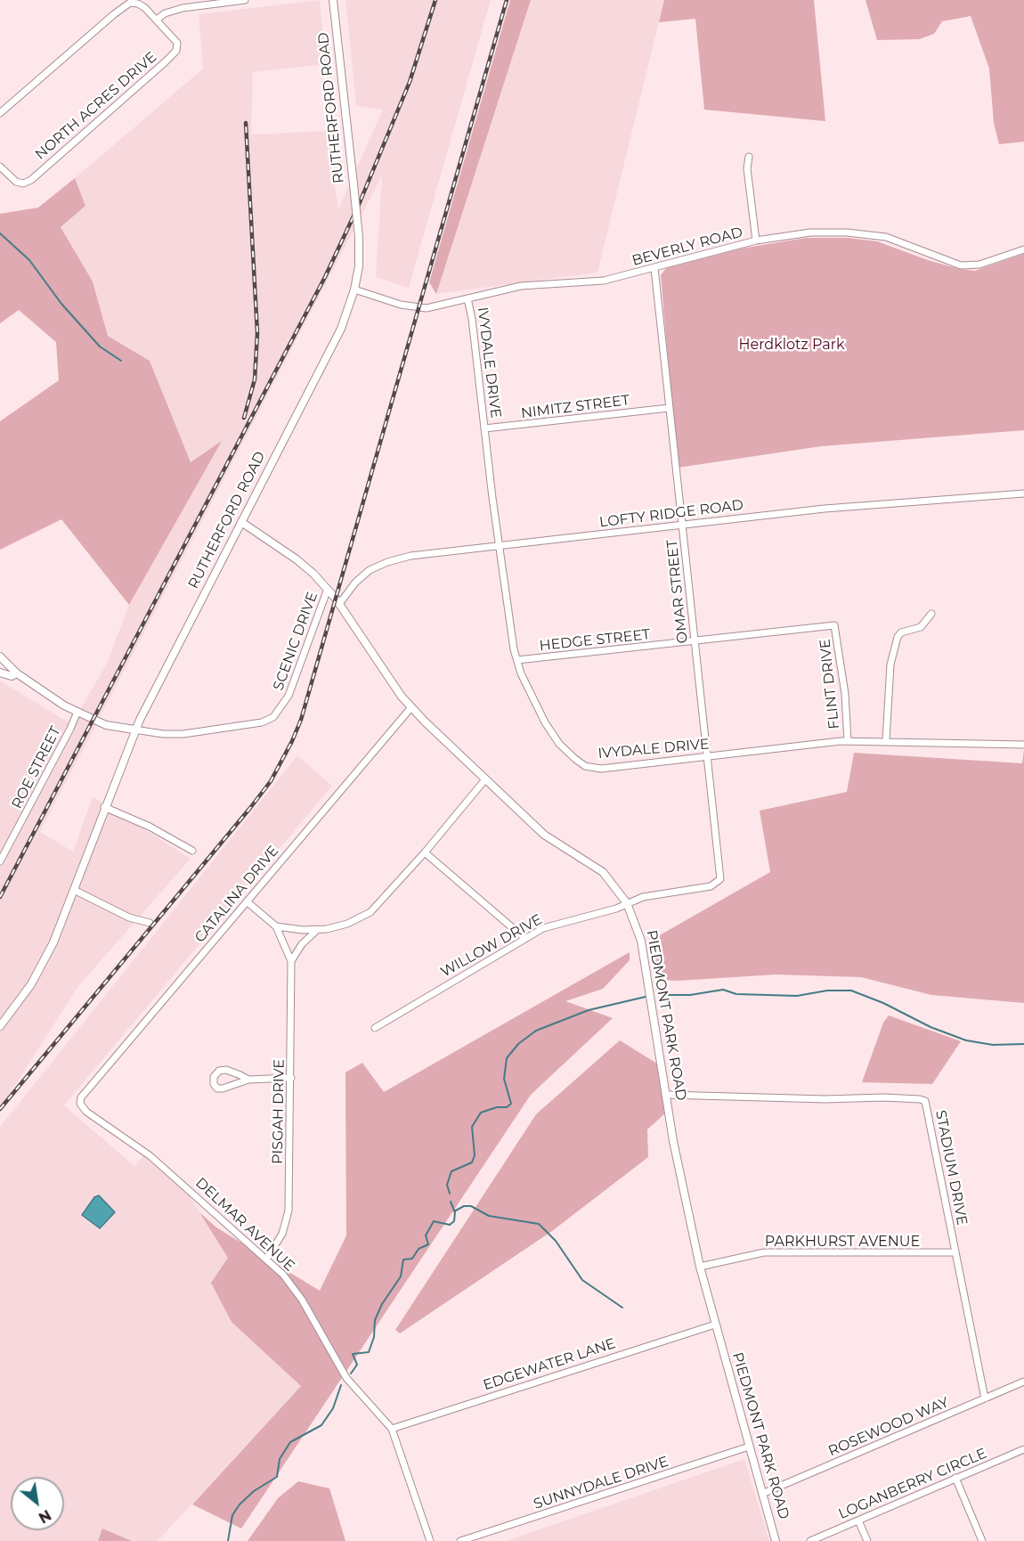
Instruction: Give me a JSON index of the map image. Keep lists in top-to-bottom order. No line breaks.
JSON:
{"streets":{"street":["NORTH ACRES DRIVE","RUTHERFORD ROAD","BEVERLY ROAD","IVYDALE DRIVE","NIMITZ STREET","LOFTY RIDGE ROAD","OMAR STREET","HEDGE STREET","SCENIC DRIVE","FLINT DRIVE","ROE STREET","CATALINA DRIVE","WILLOW DRIVE","PIEDMONT PARK ROAD","PISGAH DRIVE","STADIUM DRIVE","DELMAR AVENUE","PARKHURST AVENUE","EDGEWATER LANE","ROSEWOOD WAY","SUNNYDALE DRIVE","LOGANBERRY CIRCLE"]},"crossings":[["RUTHERFORD ROAD","BEVERLY ROAD"],["RUTHERFORD ROAD","SCENIC DRIVE"],["RUTHERFORD ROAD","PIEDMONT PARK ROAD"],["BEVERLY ROAD","IVYDALE DRIVE"],["BEVERLY ROAD","OMAR STREET"],["IVYDALE DRIVE","NIMITZ STREET"],["IVYDALE DRIVE","LOFTY RIDGE ROAD"],["IVYDALE DRIVE","OMAR STREET"],["IVYDALE DRIVE","HEDGE STREET"],["IVYDALE DRIVE","FLINT DRIVE"],["NIMITZ STREET","OMAR STREET"],["LOFTY RIDGE ROAD","OMAR STREET"],["LOFTY RIDGE ROAD","PIEDMONT PARK ROAD"],["OMAR STREET","HEDGE STREET"],["OMAR STREET","WILLOW DRIVE"],["HEDGE STREET","FLINT DRIVE"],["SCENIC DRIVE","PIEDMONT PARK ROAD"],["CATALINA DRIVE","PIEDMONT PARK ROAD"],["CATALINA DRIVE","PISGAH DRIVE"],["CATALINA DRIVE","DELMAR AVENUE"],["WILLOW DRIVE","PIEDMONT PARK ROAD"],["PIEDMONT PARK ROAD","STADIUM DRIVE"],["PIEDMONT PARK ROAD","PARKHURST AVENUE"],["PIEDMONT PARK ROAD","EDGEWATER LANE"],["PIEDMONT PARK ROAD","ROSEWOOD WAY"],["PIEDMONT PARK ROAD","SUNNYDALE DRIVE"],["PISGAH DRIVE","DELMAR AVENUE"],["STADIUM DRIVE","PARKHURST AVENUE"],["STADIUM DRIVE","ROSEWOOD WAY"],["DELMAR AVENUE","EDGEWATER LANE"]],"parks":["Herdklotz Park"],"north":"bottom right"}
